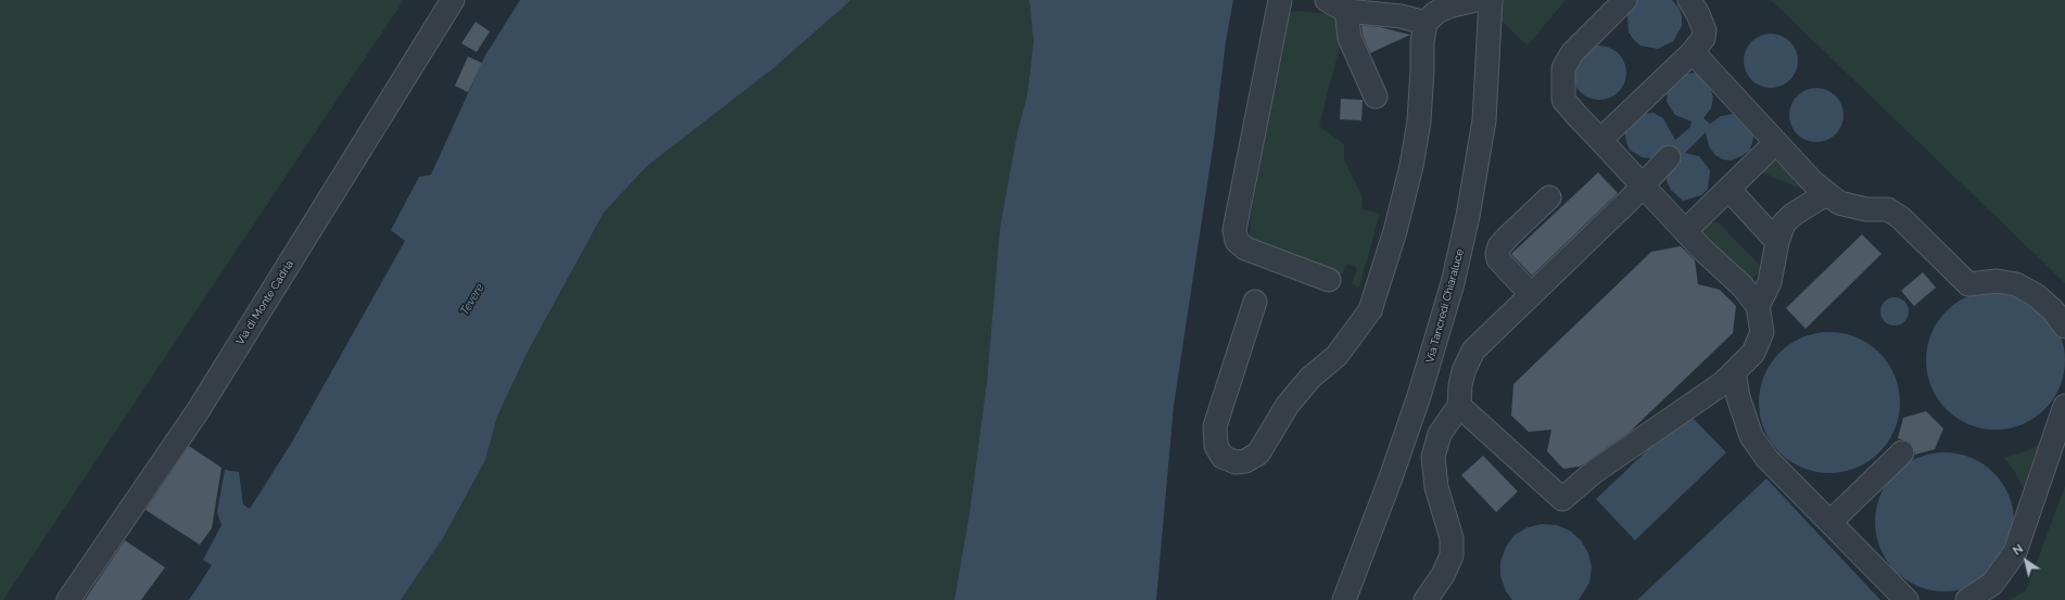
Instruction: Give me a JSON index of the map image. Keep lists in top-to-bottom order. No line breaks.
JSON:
{"streets":{"street":["Via di Monte Cadria","Via Tancredi Chiaraluce"]},"water":["Tevere"],"north":"top left"}
